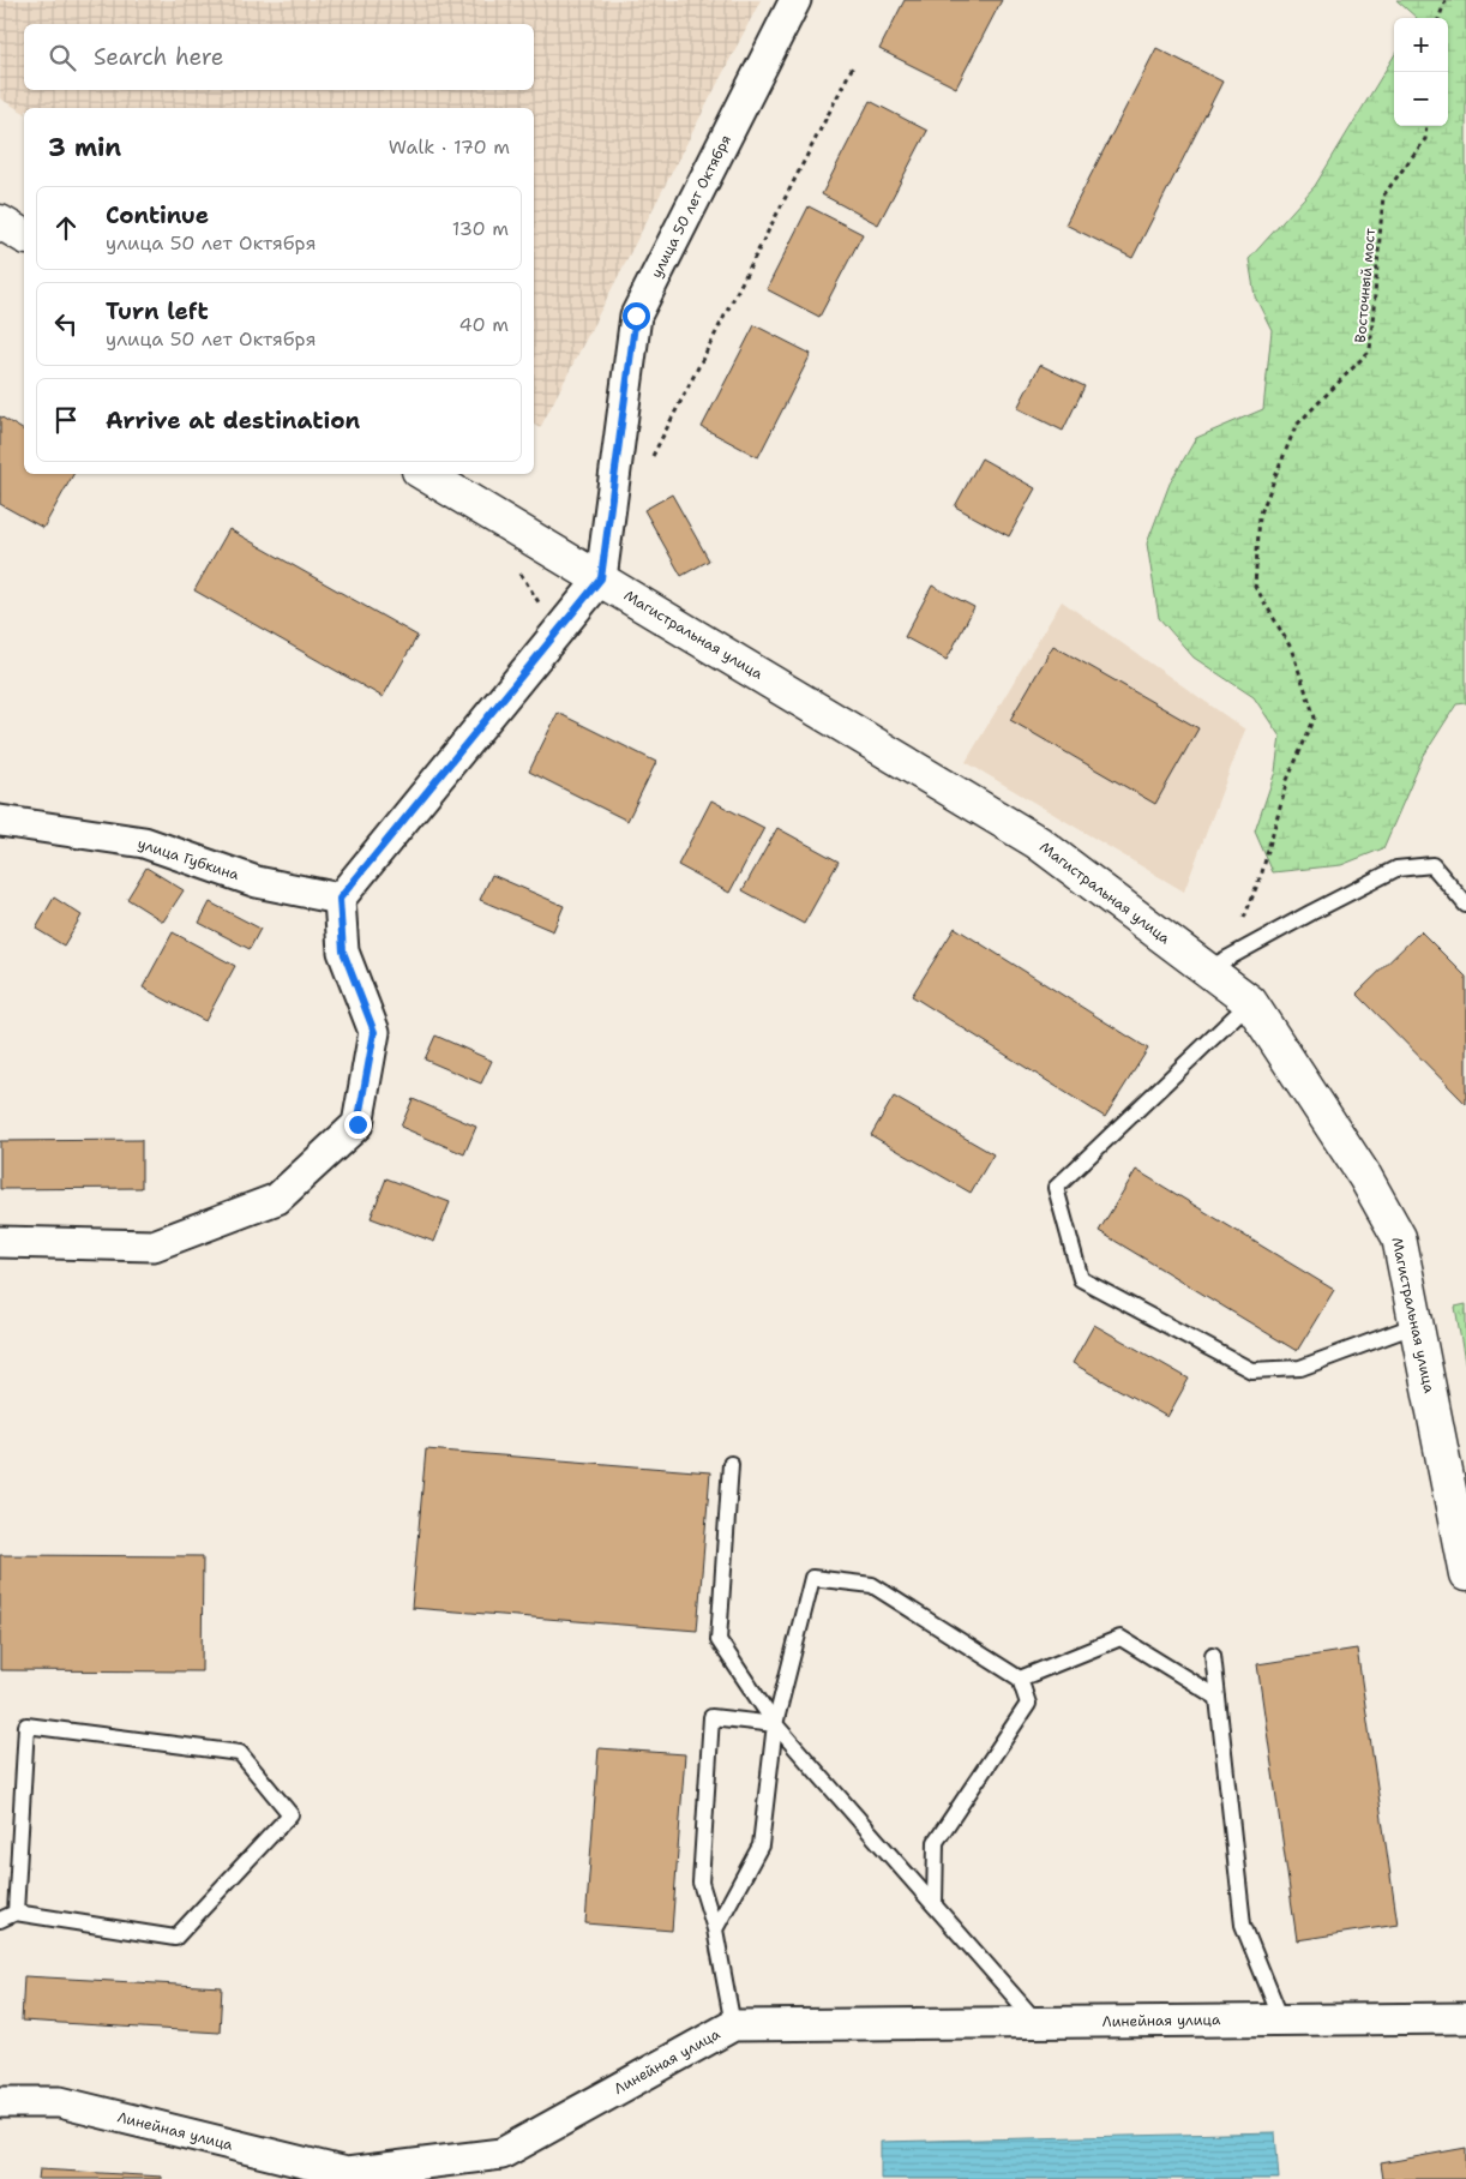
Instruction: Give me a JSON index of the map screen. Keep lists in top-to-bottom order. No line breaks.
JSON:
{"streets":{"main road":["Магистральная улица"],"street":["улица 50 лет Октября","улица Губкина","Линейная улица"],"path":["Восточный мост"]},"crossings":[["улица 50 лет Октября","Магистральная улица"],["Восточный мост","Магистральная улица"]],"page":{"map_buttons":["+","−"],"search":"Search here","heading":["3 min","Walk · 170 m"],"list":[["Continue","улица 50 лет Октября","130 m"],["Turn left","улица 50 лет Октября","40 m"],"Arrive at destination"]}}
